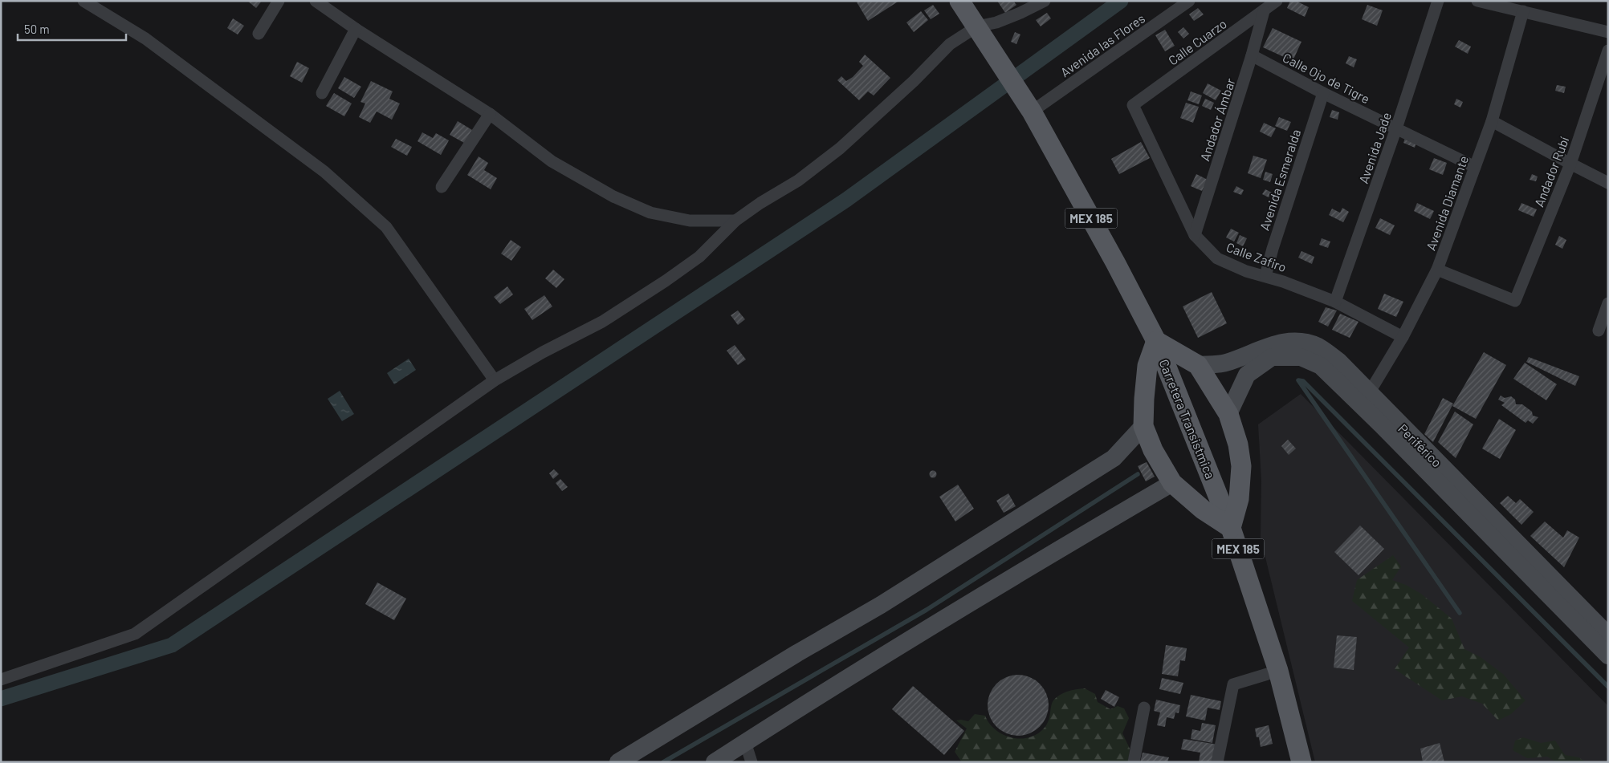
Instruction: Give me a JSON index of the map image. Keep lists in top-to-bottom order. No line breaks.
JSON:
{"streets":{"main road":["MEX 185","Carretera Transistmica"],"street":["Calle Cuarzo","Avenida las Flores","Calle Ojo de Tigre","Andador Ámbar","Avenida Jade","Andador Rubí","Avenida Esmeralda","Avenida Diamante","Calle Zafiro","Periférico"]},"crossings":[["Calle Cuarzo","Andador Ámbar"],["Calle Cuarzo","Calle Zafiro"],["Avenida las Flores","MEX 185"],["Avenida las Flores","Carretera Transistmica"],["Calle Ojo de Tigre","Andador Ámbar"],["Calle Ojo de Tigre","Avenida Jade"],["Calle Ojo de Tigre","Avenida Esmeralda"],["Calle Ojo de Tigre","Avenida Diamante"],["Andador Ámbar","Calle Zafiro"],["Avenida Jade","Calle Zafiro"],["Andador Rubí","Avenida Diamante"],["Avenida Esmeralda","Calle Zafiro"],["Avenida Diamante","Calle Zafiro"],["Avenida Diamante","Periférico"],["MEX 185","Carretera Transistmica"]],"scale_bar":"50 m"}
